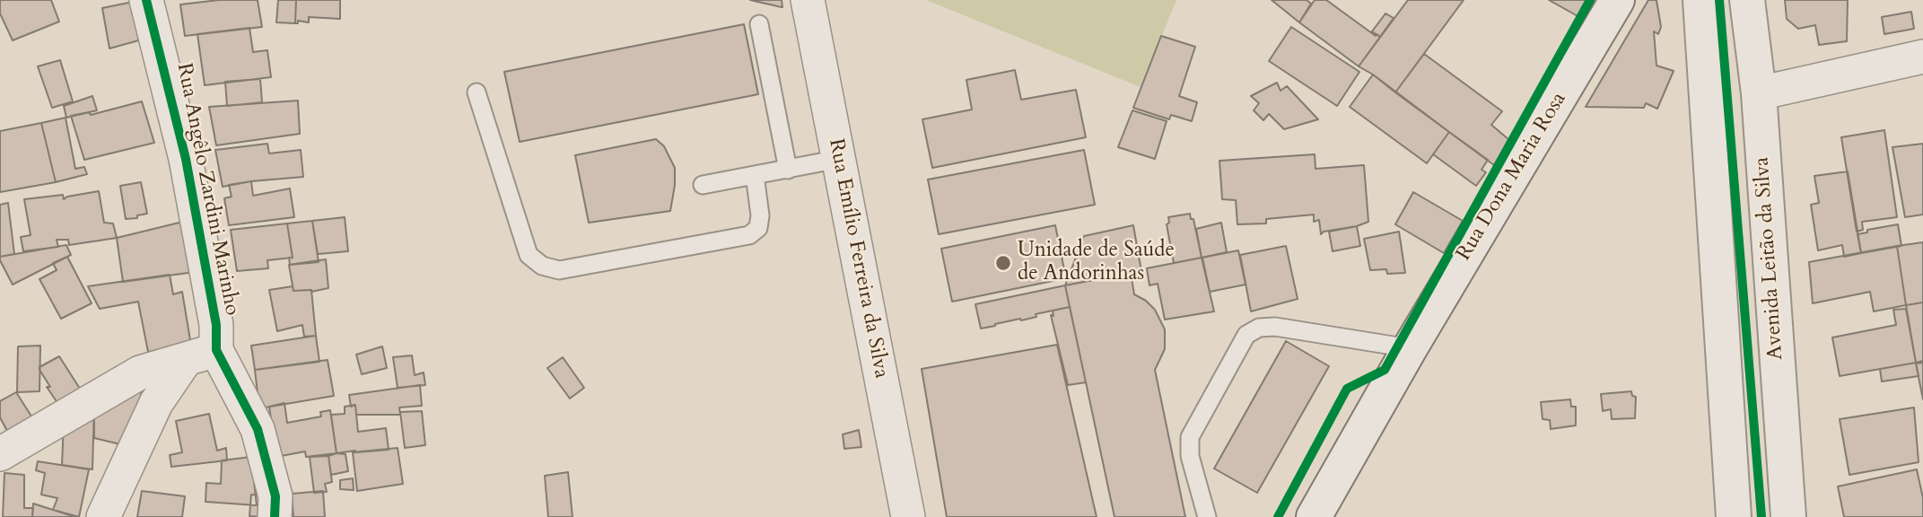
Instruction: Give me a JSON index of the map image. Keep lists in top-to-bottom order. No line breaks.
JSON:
{"streets":{"street":["Rua Dona Maria Rosa","Rua Angêlo Zardini Marinho","Rua Emílio Ferreira da Silva","Avenida Leitão da Silva"]},"places":["Unidade de Saúde de Andorinhas"]}
